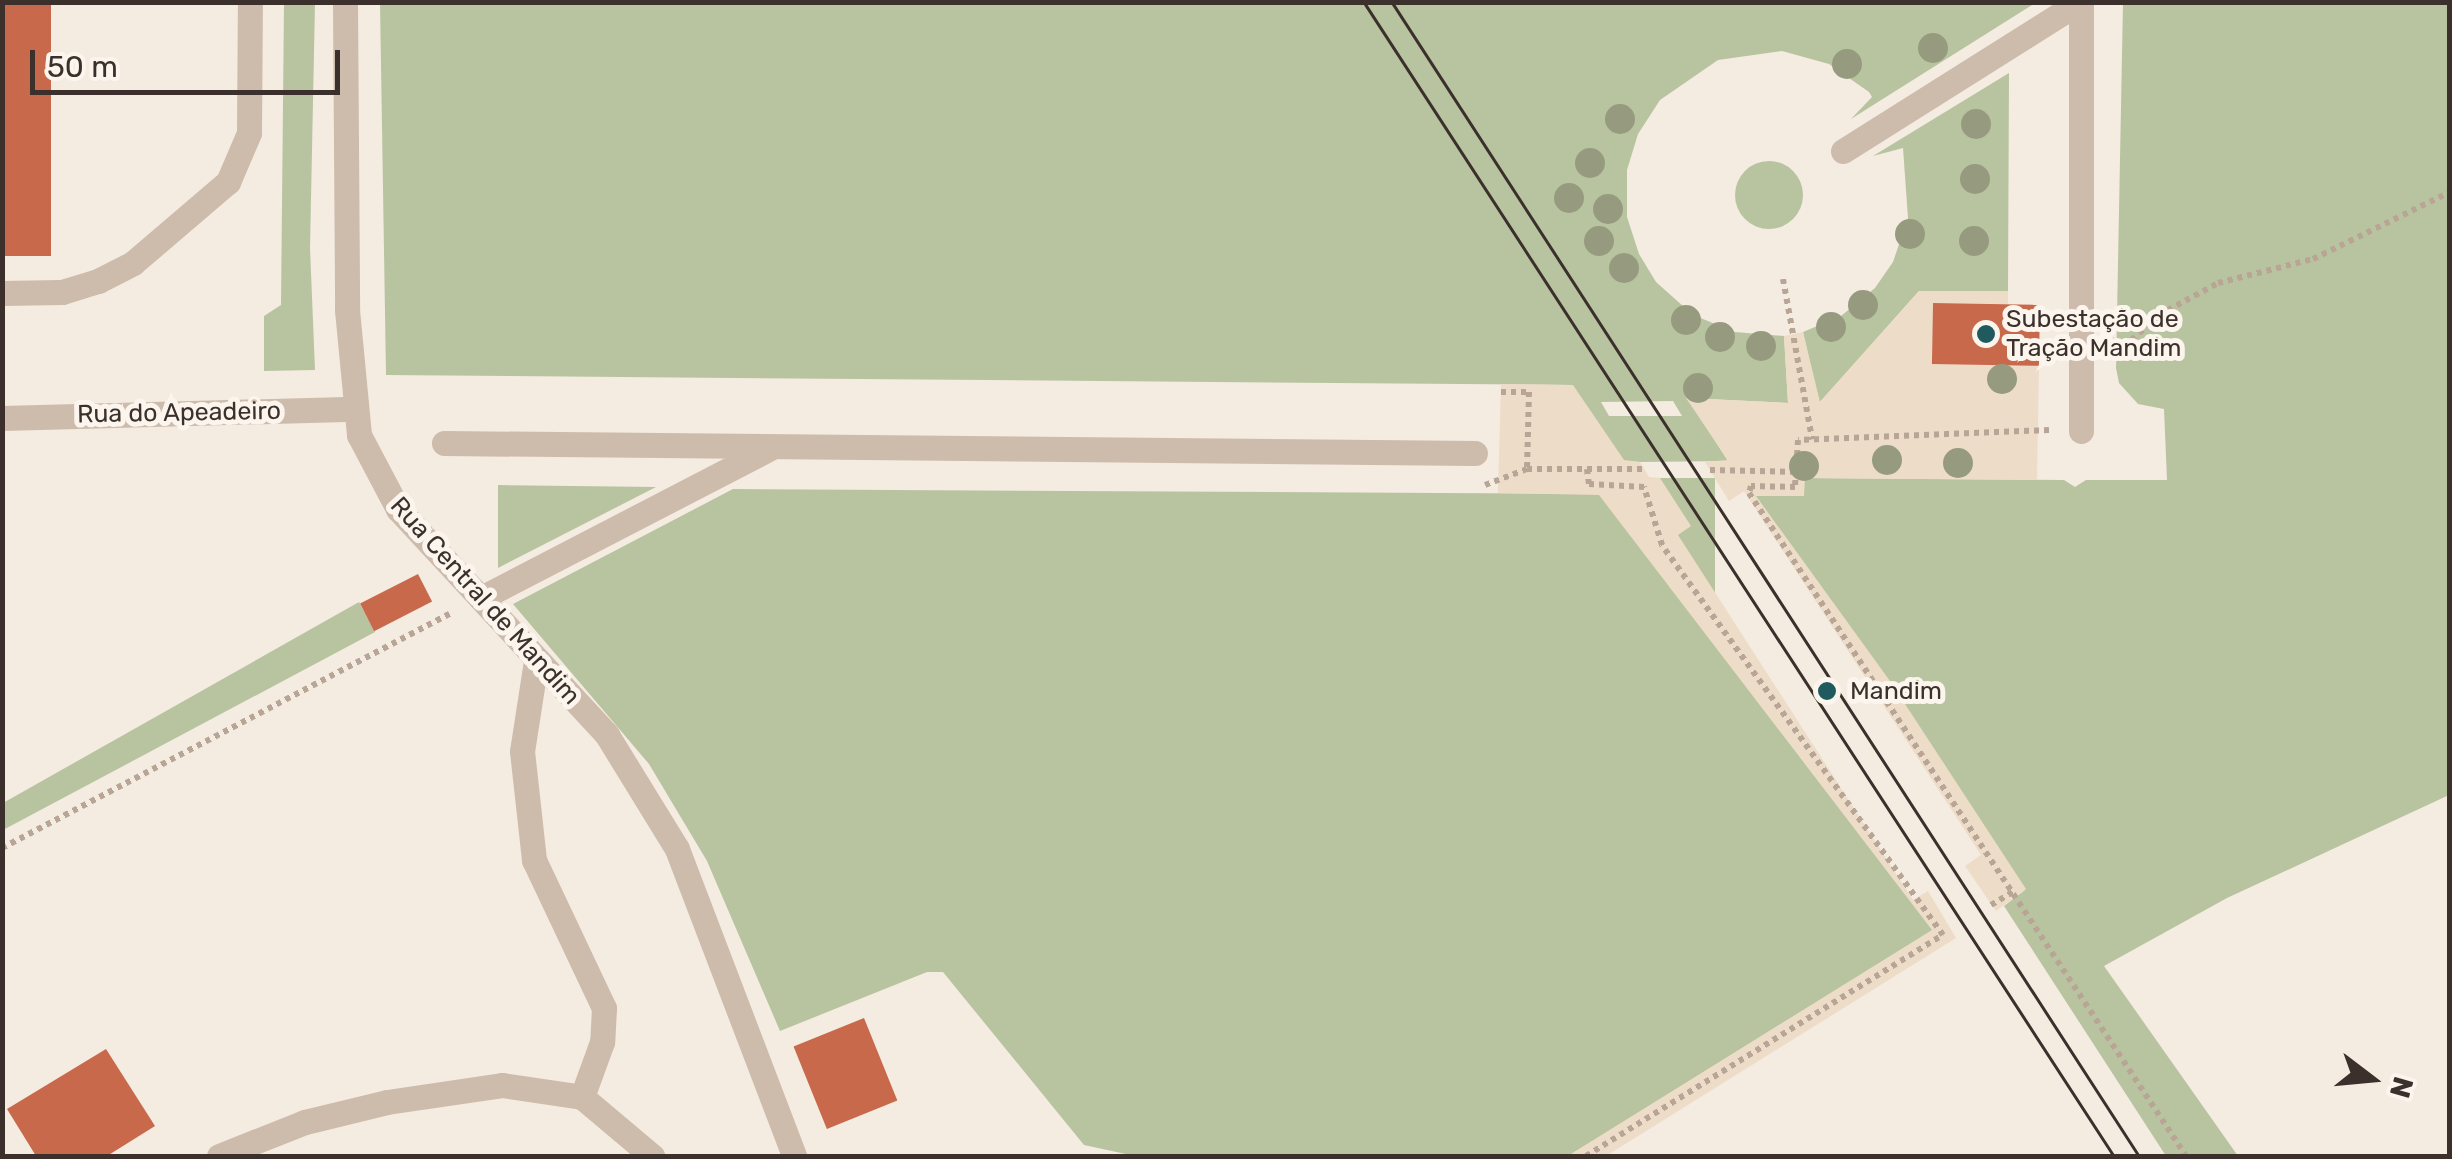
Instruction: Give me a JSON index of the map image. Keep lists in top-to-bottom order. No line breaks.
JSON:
{"streets":{"street":["Rua do Apeadeiro","Rua Central de Mandim"]},"crossings":[["Rua do Apeadeiro","Rua Central de Mandim"]],"places":["Subestação de Tração Mandim","Mandim"],"scale_bar":"50 m","north":"right"}
